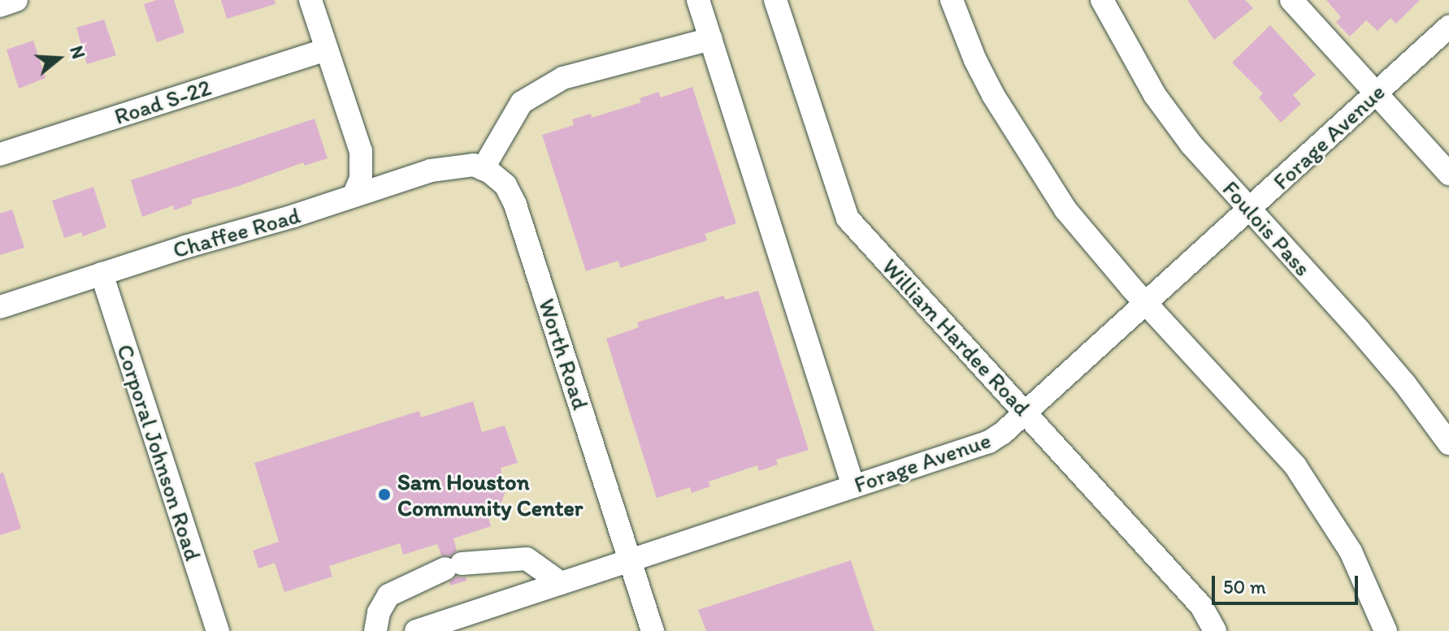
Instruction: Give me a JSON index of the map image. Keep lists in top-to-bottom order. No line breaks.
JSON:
{"streets":{"street":["Road S-22","Forage Avenue","Foulois Pass","Chaffee Road","William Hardee Road","Worth Road","Corporal Johnson Road"]},"crossings":[["Forage Avenue","Foulois Pass"],["Forage Avenue","William Hardee Road"],["Forage Avenue","Worth Road"],["Chaffee Road","Worth Road"],["Chaffee Road","Corporal Johnson Road"]],"places":["Sam Houston Community Center"],"scale_bar":"50 m","north":"right"}
